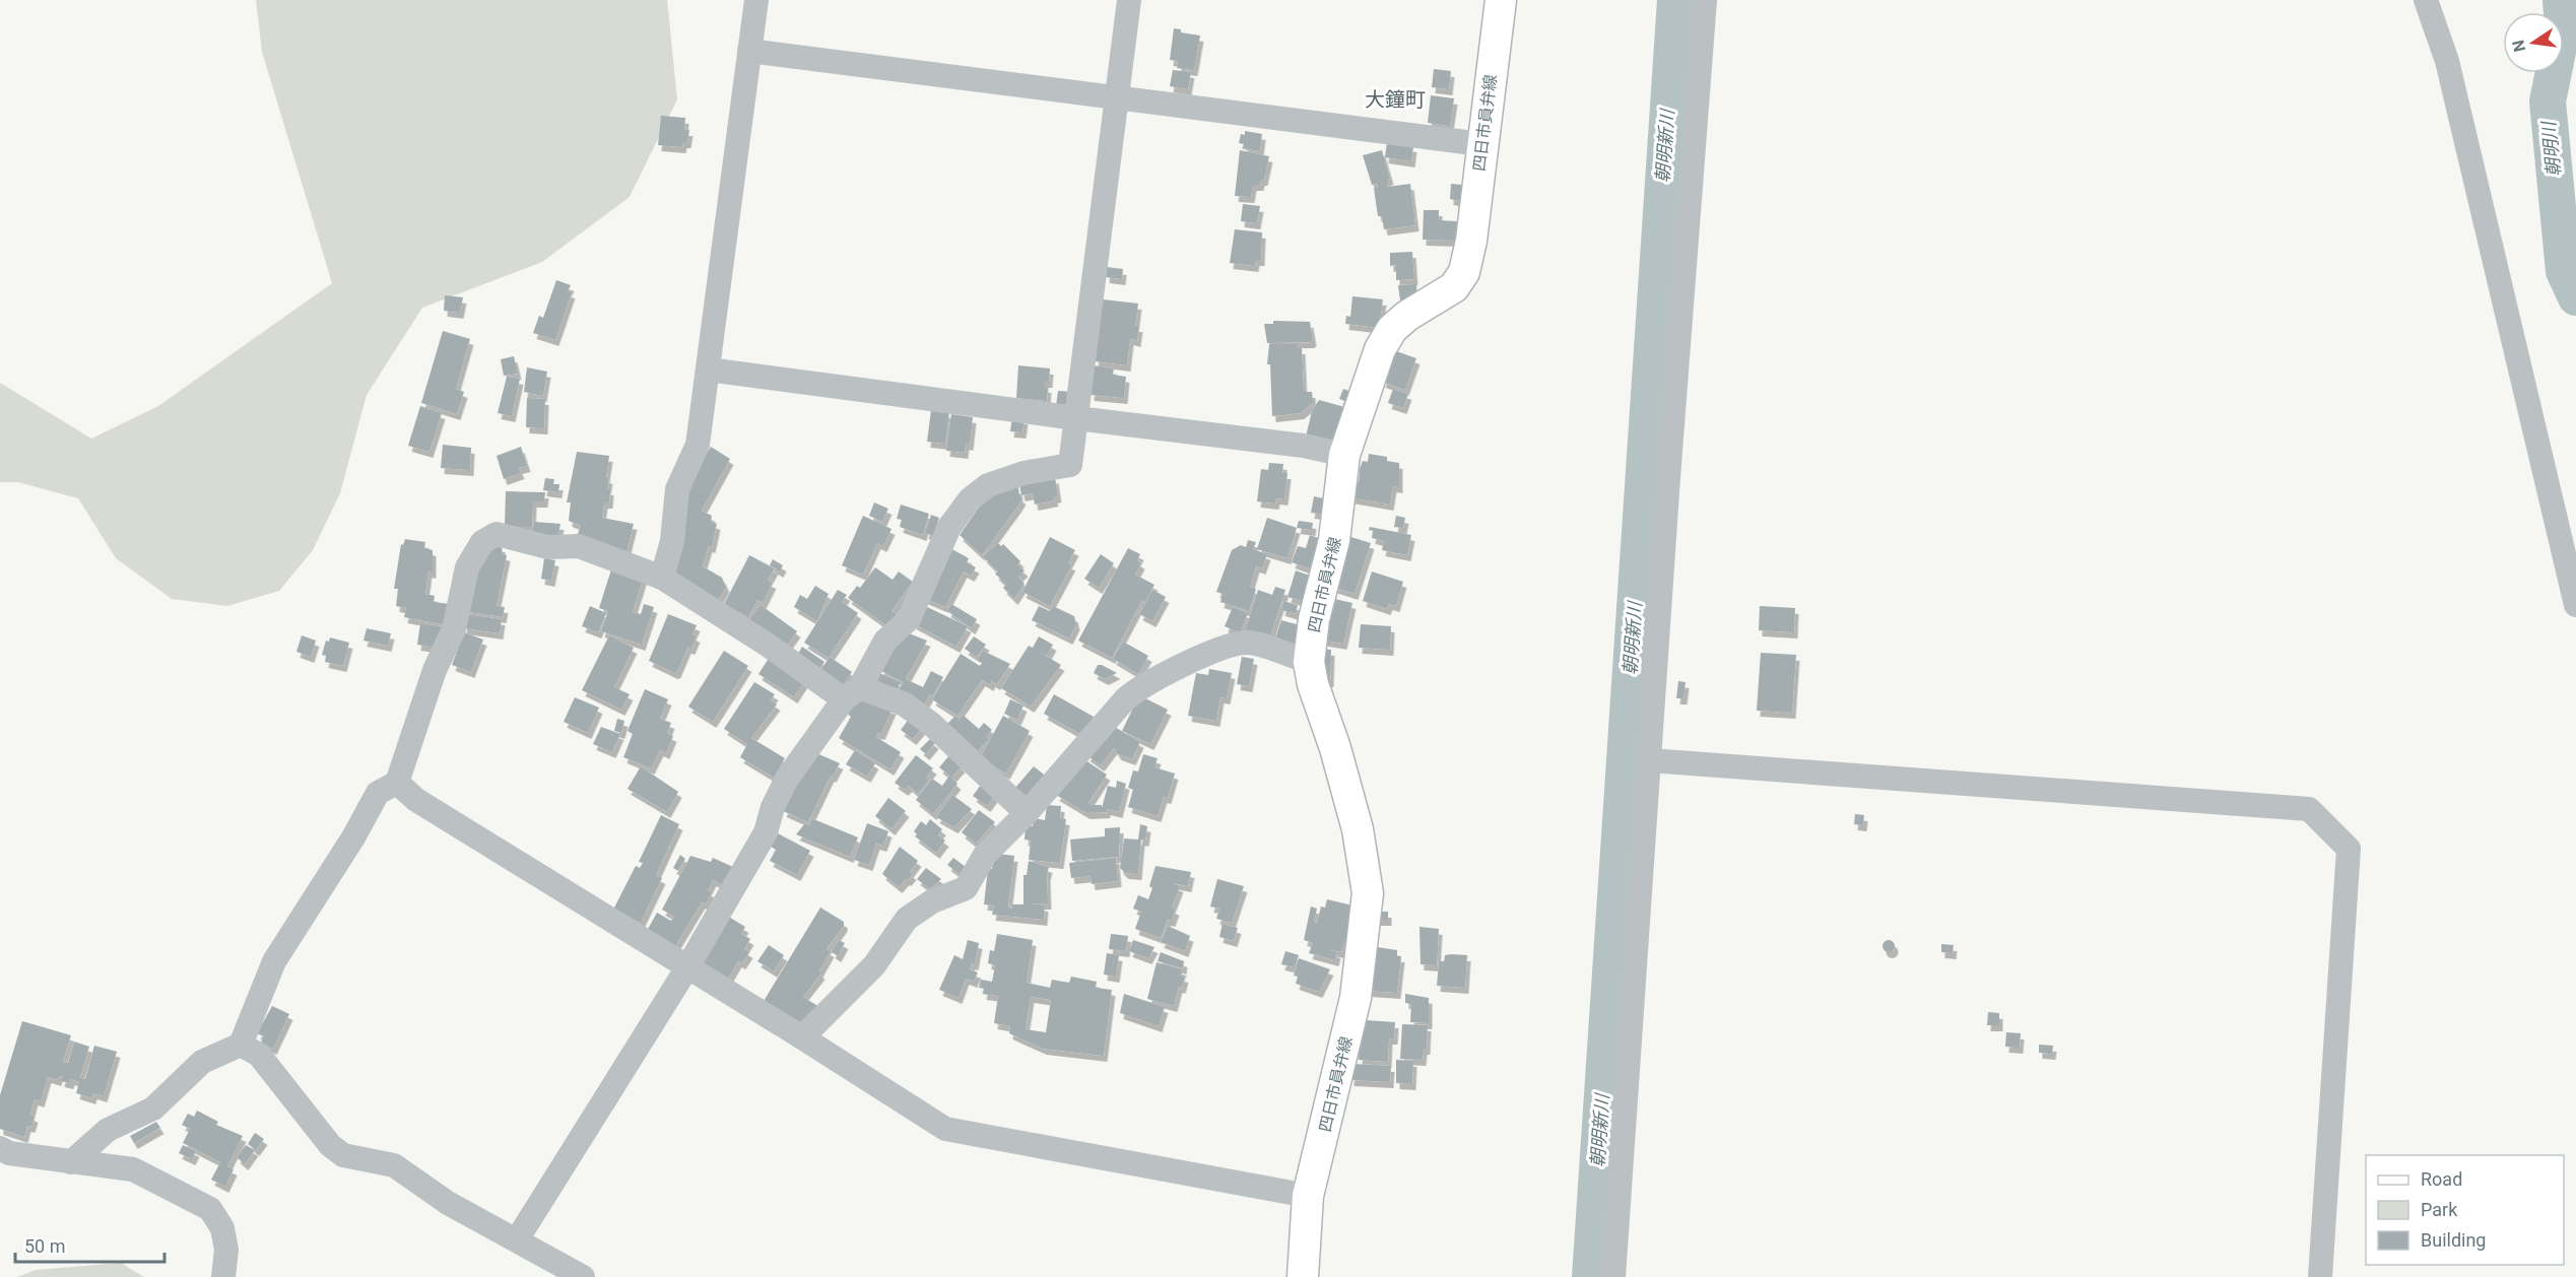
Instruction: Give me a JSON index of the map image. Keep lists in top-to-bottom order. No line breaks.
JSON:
{"streets":{"main road":["四日市員弁線"]},"districts":["大鐘町"],"water":["朝明新川","朝明川"],"legend":["Road","Park","Building"],"scale_bar":"50 m","north":"left"}
